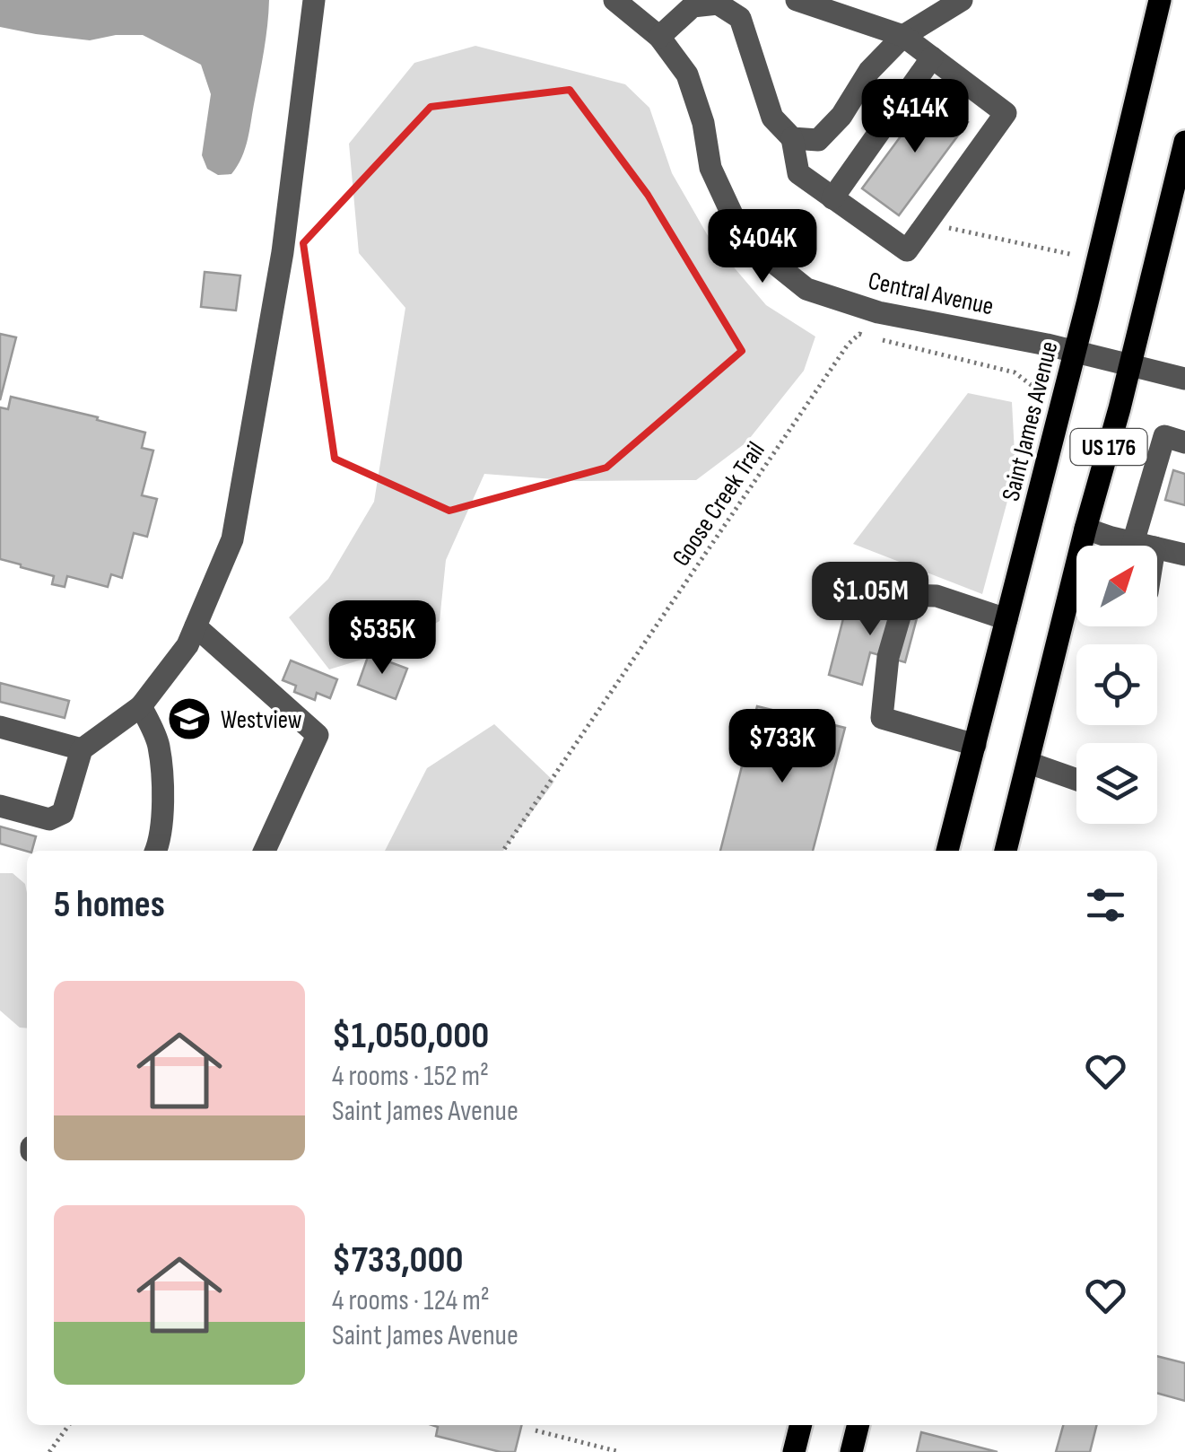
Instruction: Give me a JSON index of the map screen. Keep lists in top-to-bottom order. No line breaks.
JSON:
{"streets":{"main road":["Saint James Avenue","US 176"],"street":["Central Avenue"],"path":["Goose Creek Trail"]},"crossings":[["Central Avenue","Saint James Avenue"],["Central Avenue","US 176"]],"places":{"school or university":["Westview"]},"north":"top right","page":{"price":["$414K","$404K","$1.05M","$535K","$733K"],"heading":"5 homes","list":[{"name":"$1,050,000","note":"4 rooms · 152 m² · Saint James Avenue"},{"name":"$733,000","note":"4 rooms · 124 m² · Saint James Avenue"}]}}
